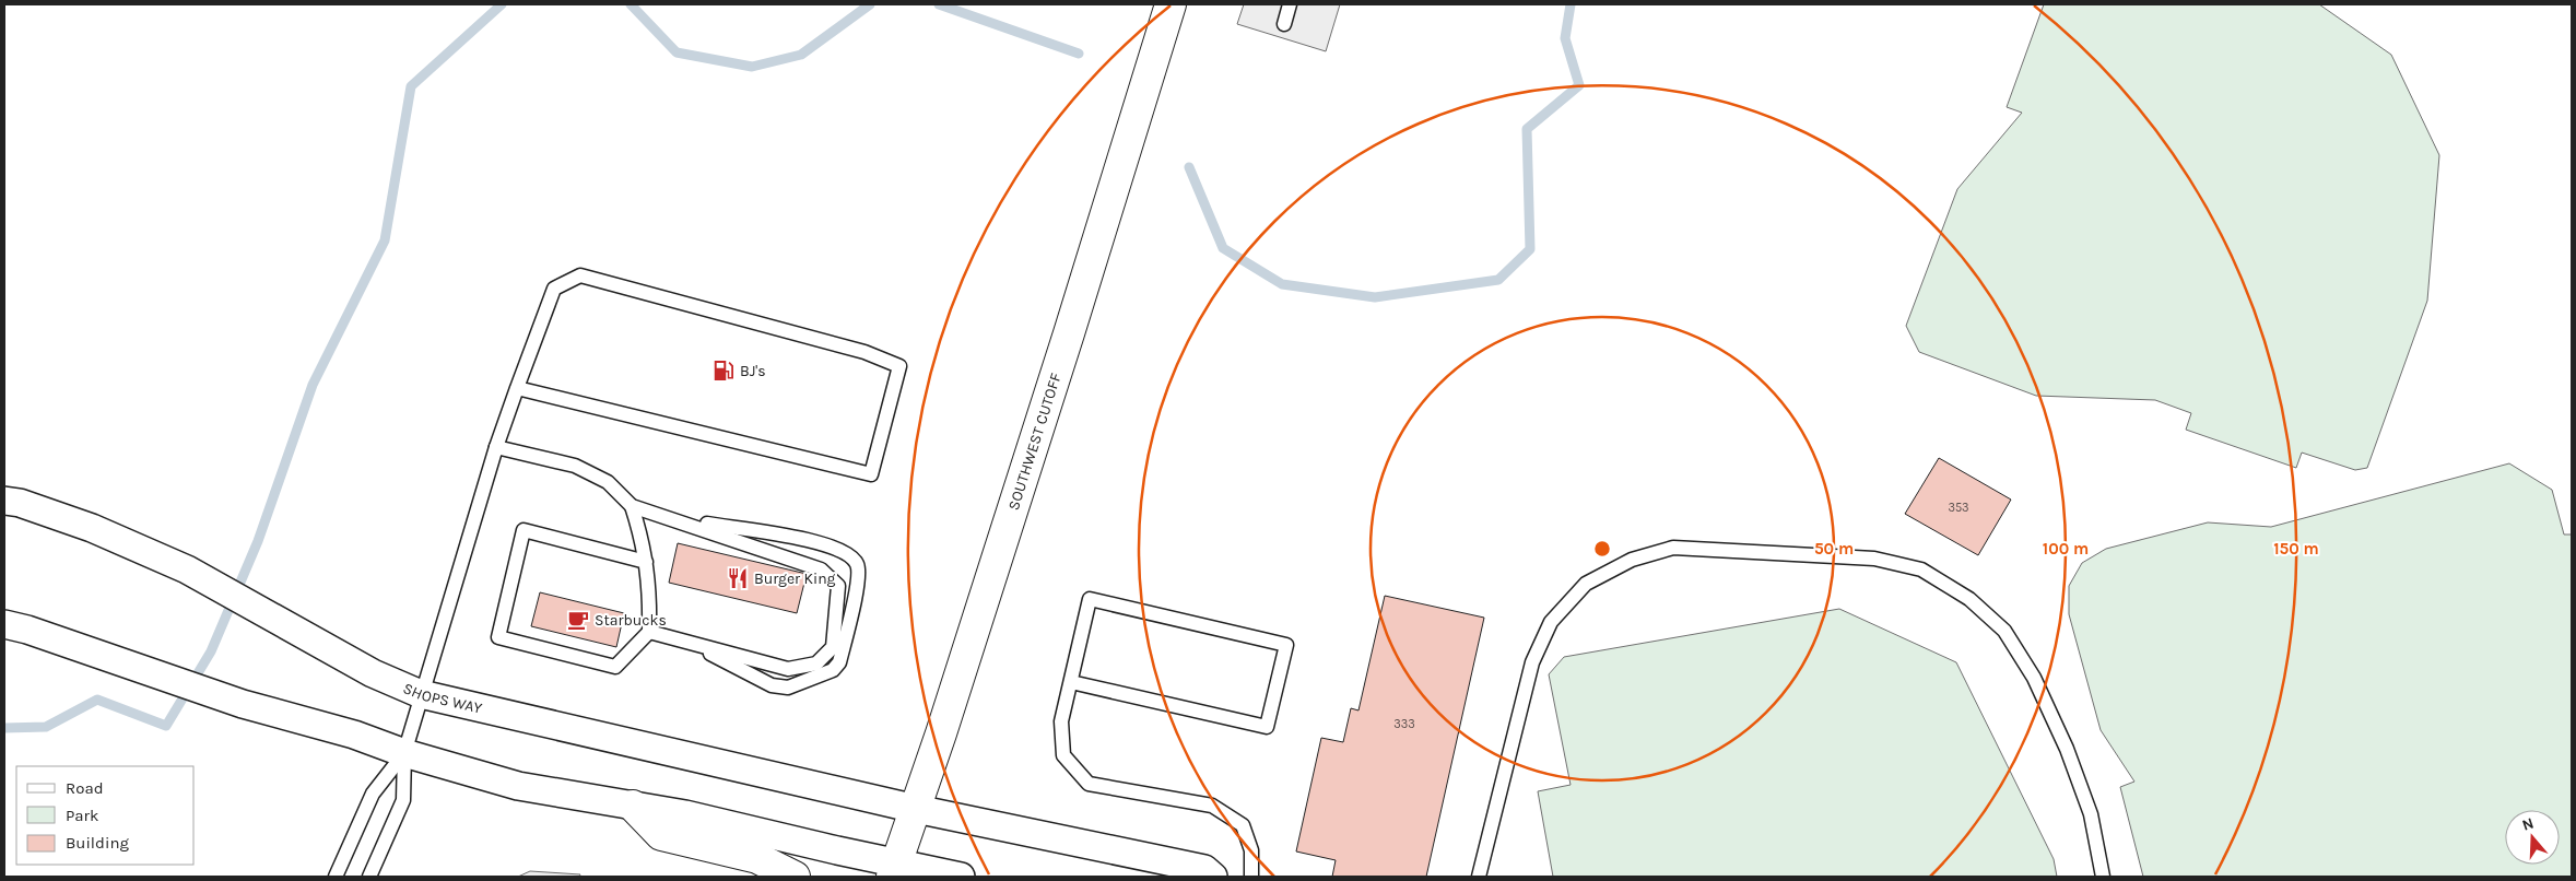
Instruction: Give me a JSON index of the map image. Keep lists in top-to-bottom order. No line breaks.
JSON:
{"streets":{"main road":["SOUTHWEST CUTOFF"],"street":["SHOPS WAY"]},"crossings":[["SOUTHWEST CUTOFF","SHOPS WAY"]],"places":{"fuel station":["BJ's"],"restaurant":["Burger King"],"cafe":["Starbucks"]},"house_numbers":["353","333"],"legend":["Road","Park","Building"],"north":"top","rings":["50 m","100 m","150 m"]}
